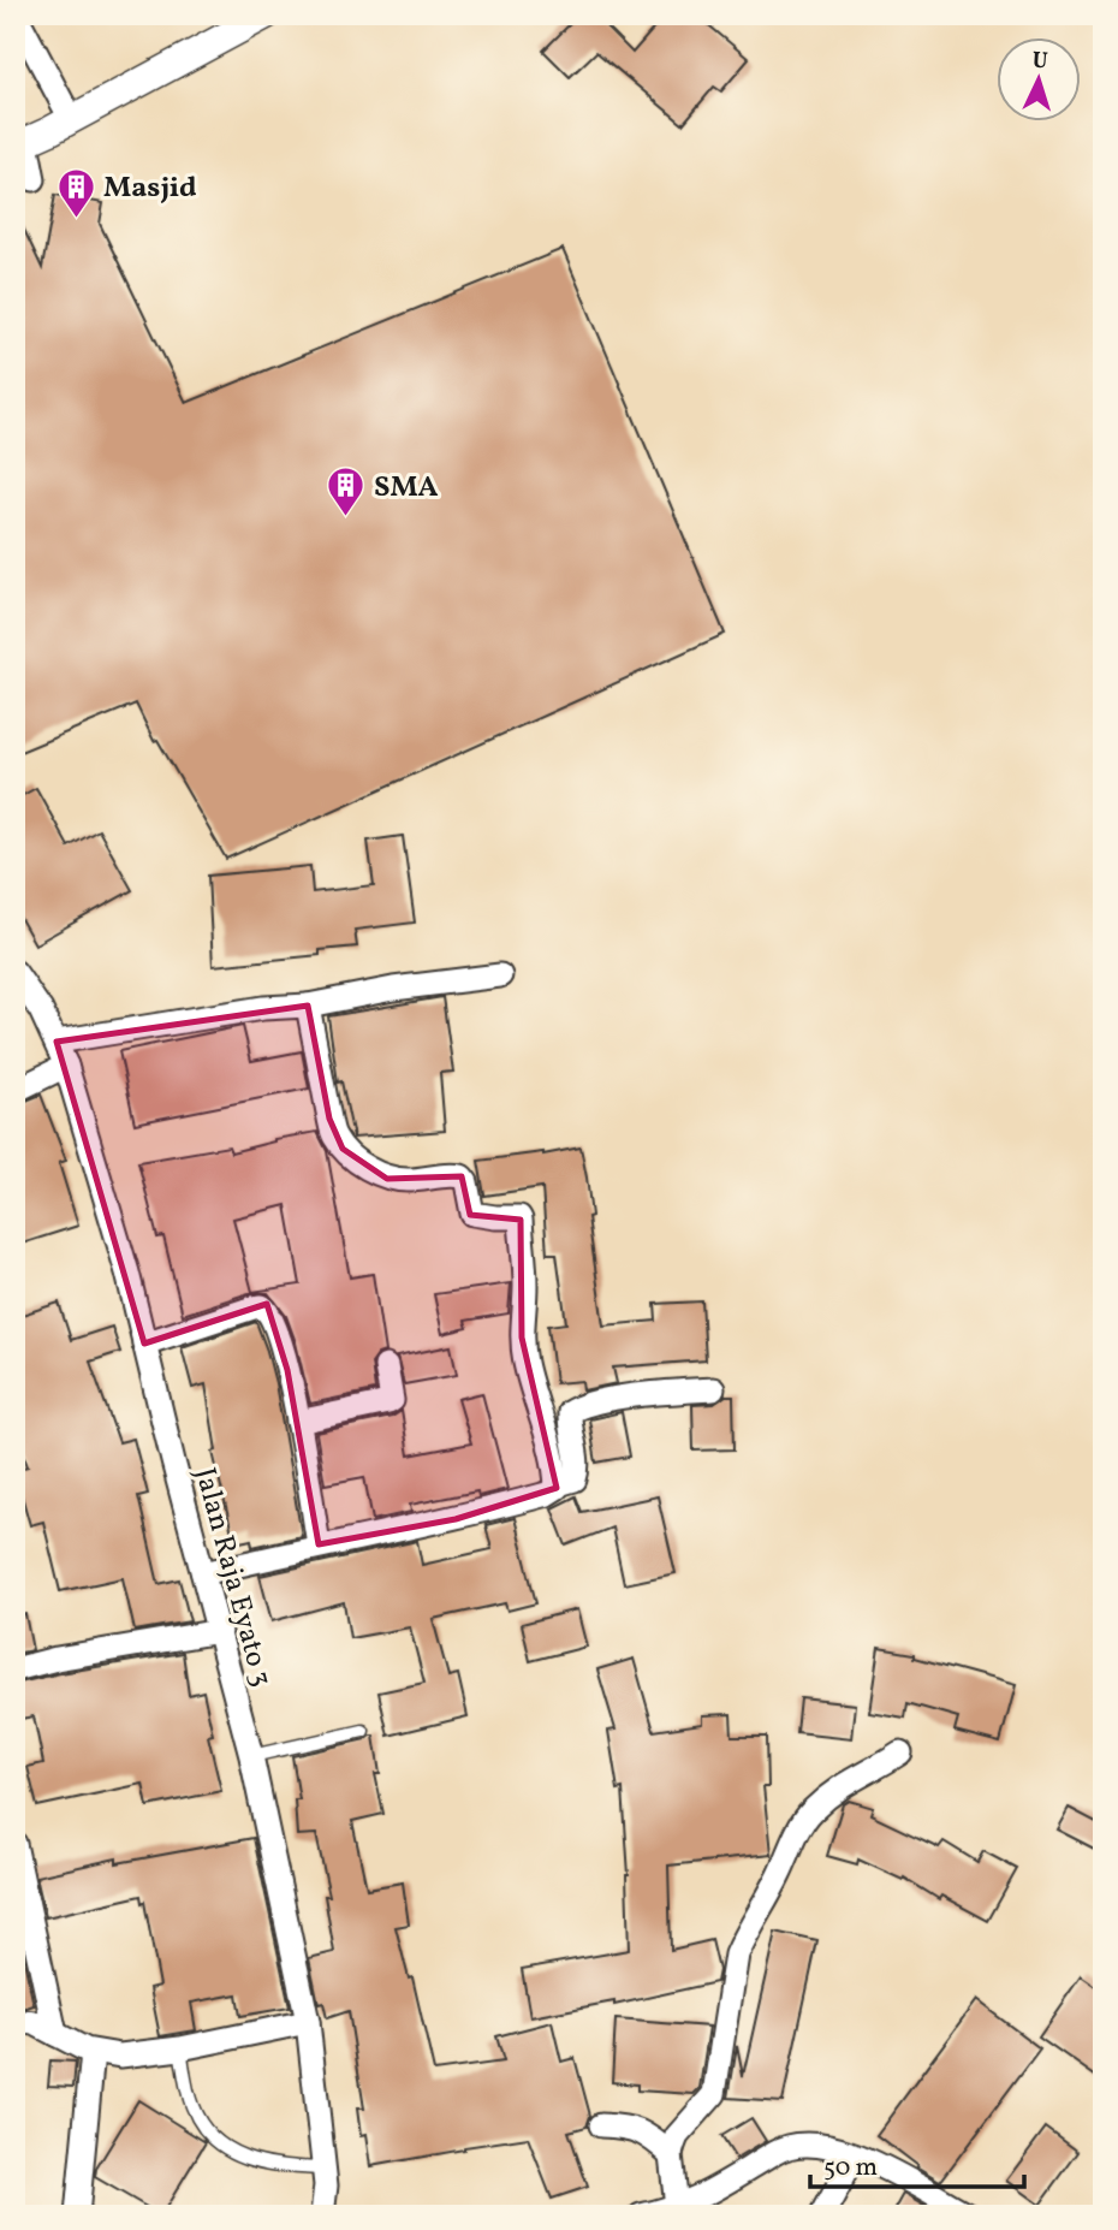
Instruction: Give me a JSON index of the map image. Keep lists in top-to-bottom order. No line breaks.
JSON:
{"streets":{"street":["Jalan Raja Eyato 3"]},"places":{"building":["Masjid","SMA"]},"scale_bar":"50 m","north":"top"}
